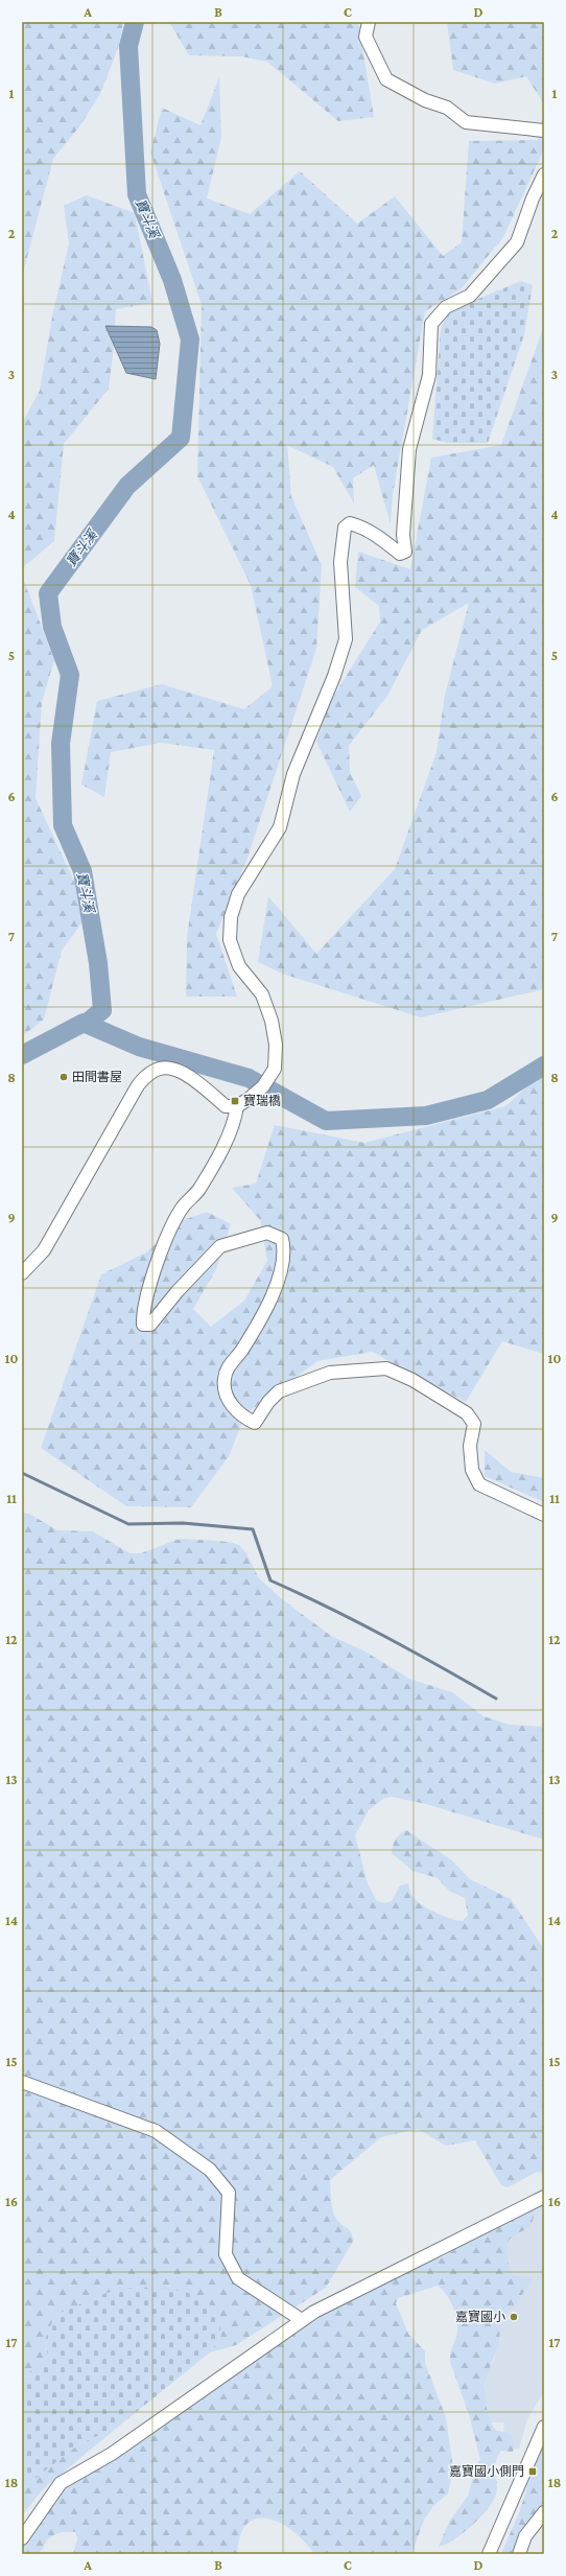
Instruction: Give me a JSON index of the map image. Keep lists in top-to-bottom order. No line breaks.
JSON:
{"water":["寶斗溪"],"places":{"other":["田間書屋","嘉寶國小"],"transit":["寶瑞橋","嘉寶國小側門"]},"grid":{"columns":["A","B","C","D"],"rows":["1","2","3","4","5","6","7","8","9","10","11","12","13","14","15","16","17","18"]}}
